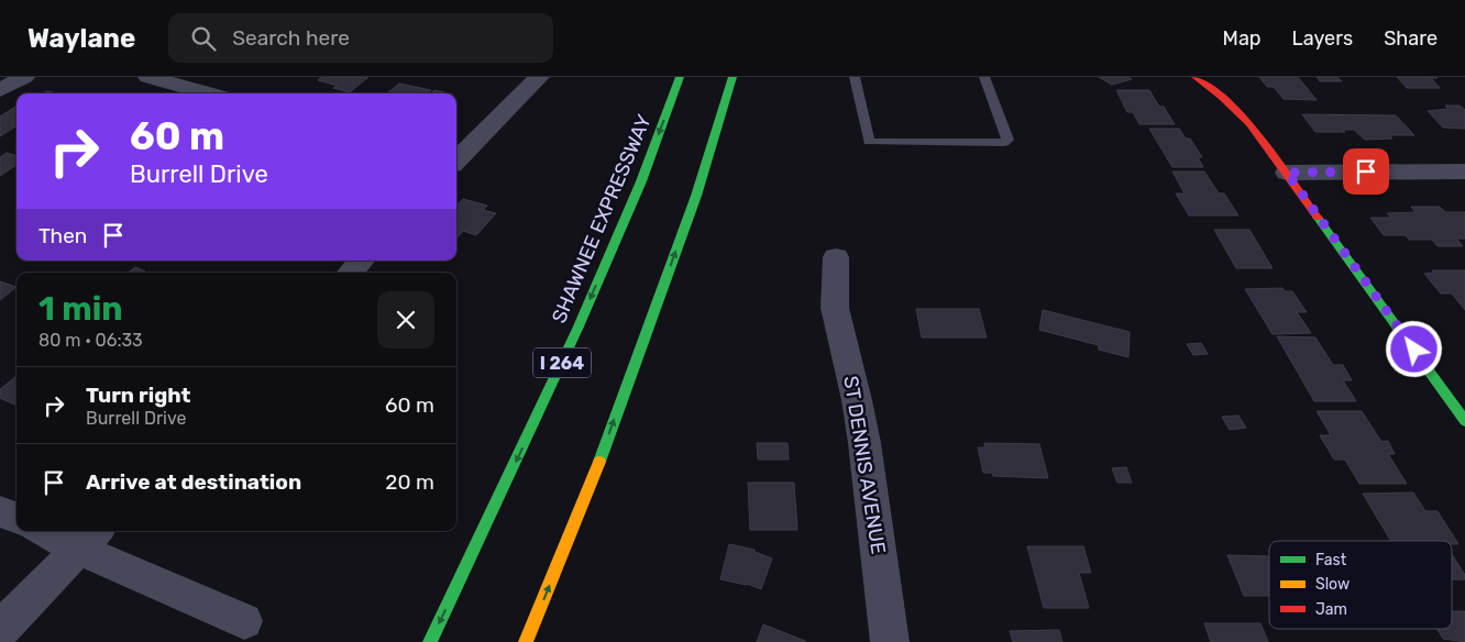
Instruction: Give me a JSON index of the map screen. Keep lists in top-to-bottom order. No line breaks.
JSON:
{"streets":{"main road":["SHAWNEE EXPRESSWAY","I 264"],"street":["ST DENNIS AVENUE"]},"legend":["Fast","Slow","Jam"],"page":{"header":"Waylane","search":"Search here","nav":["Map","Layers","Share"],"turn":["60 m","Burrell Drive"],"then":"Then","heading":["1 min","80 m · 06:33"],"list":[{"name":"Turn right","note":"Burrell Drive","value":"60 m"},{"name":"Arrive at destination","value":"20 m"}]}}
